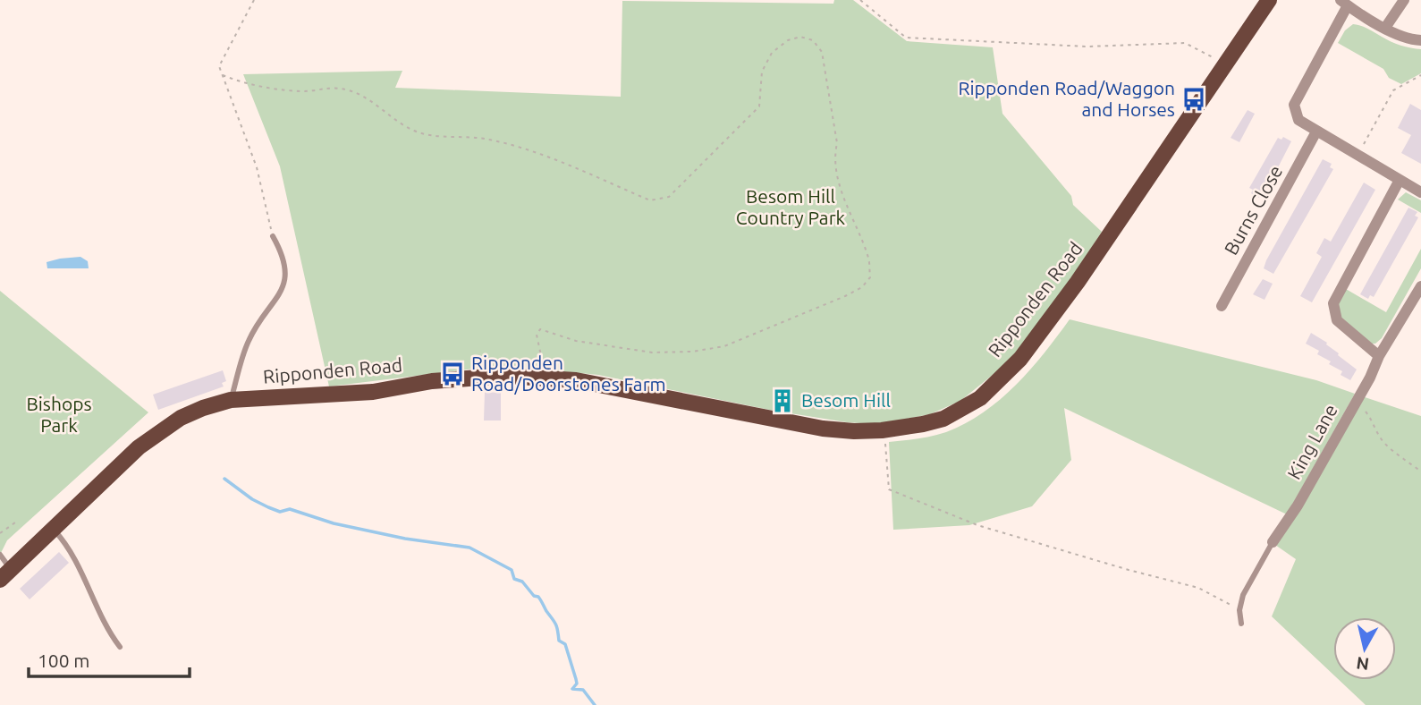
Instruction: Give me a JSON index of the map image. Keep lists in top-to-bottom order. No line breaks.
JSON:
{"streets":{"main road":["Ripponden Road"],"street":["Burns Close","King Lane"]},"parks":["Besom Hill Country Park","Bishops Park"],"places":{"bus stop":["Ripponden Road/Waggon and Horses","Ripponden Road/Doorstones Farm"],"building":["Besom Hill"]},"scale_bar":"100 m","north":"bottom"}
